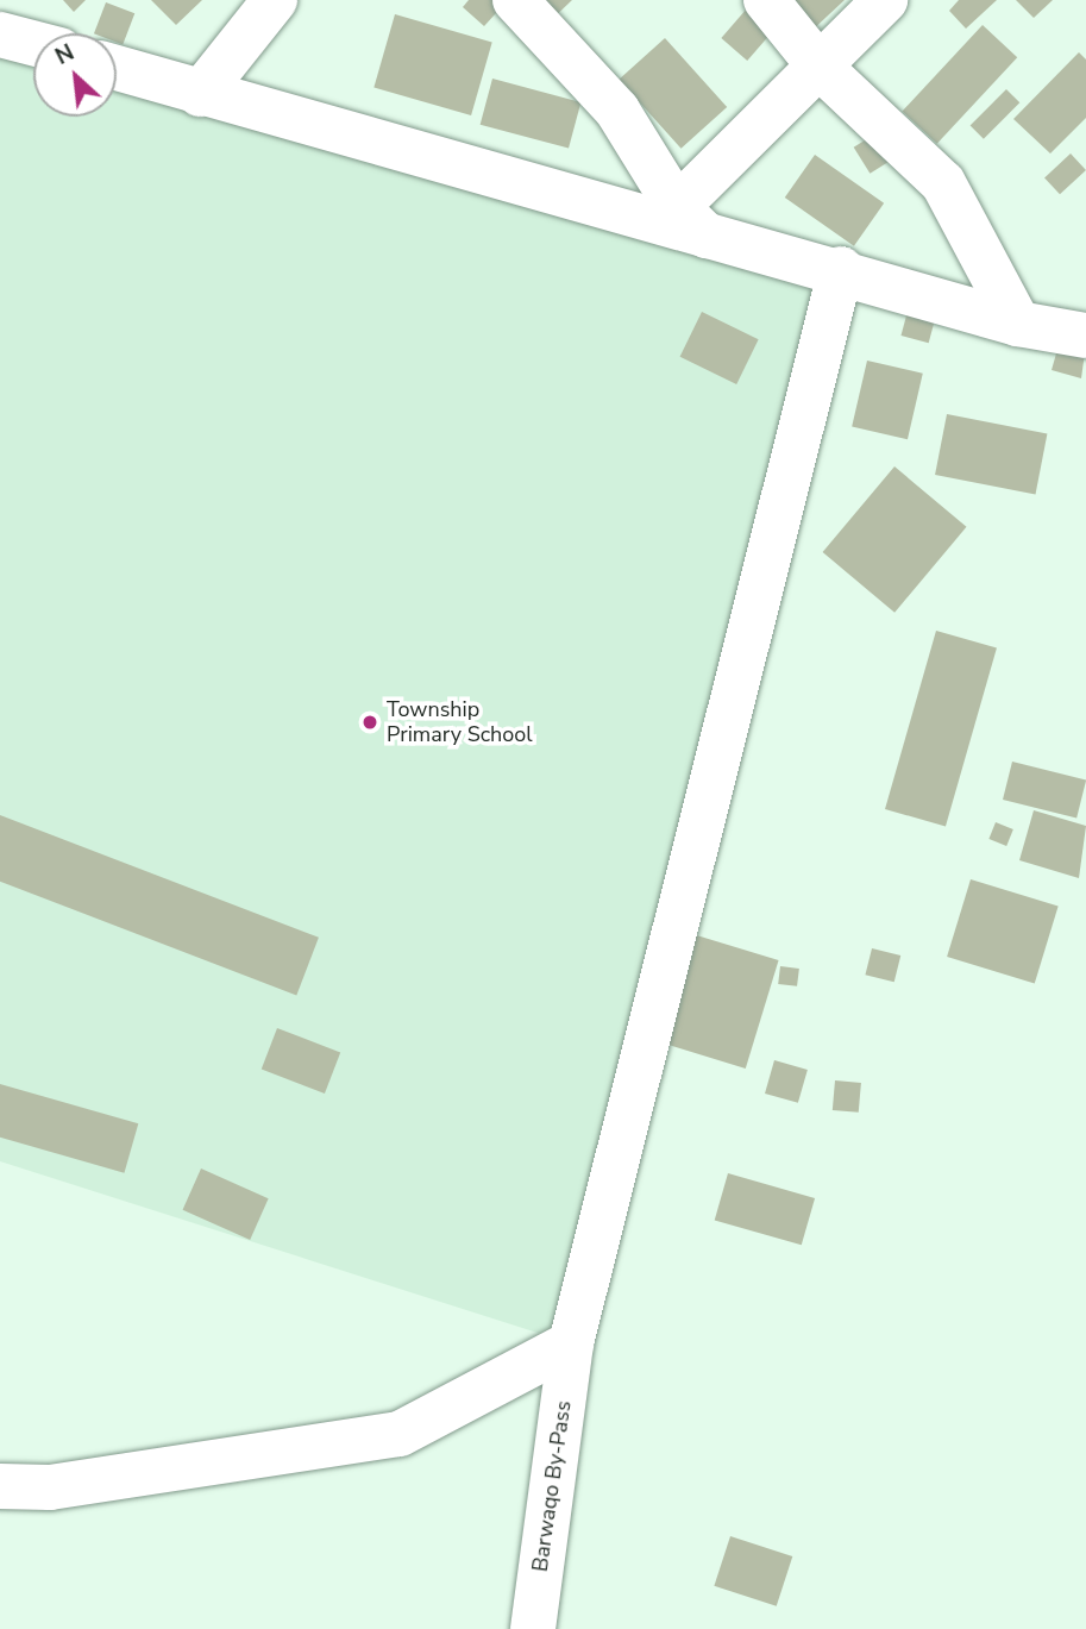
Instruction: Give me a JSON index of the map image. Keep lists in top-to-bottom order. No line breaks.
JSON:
{"streets":{"main road":["Barwaqo By-Pass"]},"places":["Township Primary School"],"north":"top left"}
